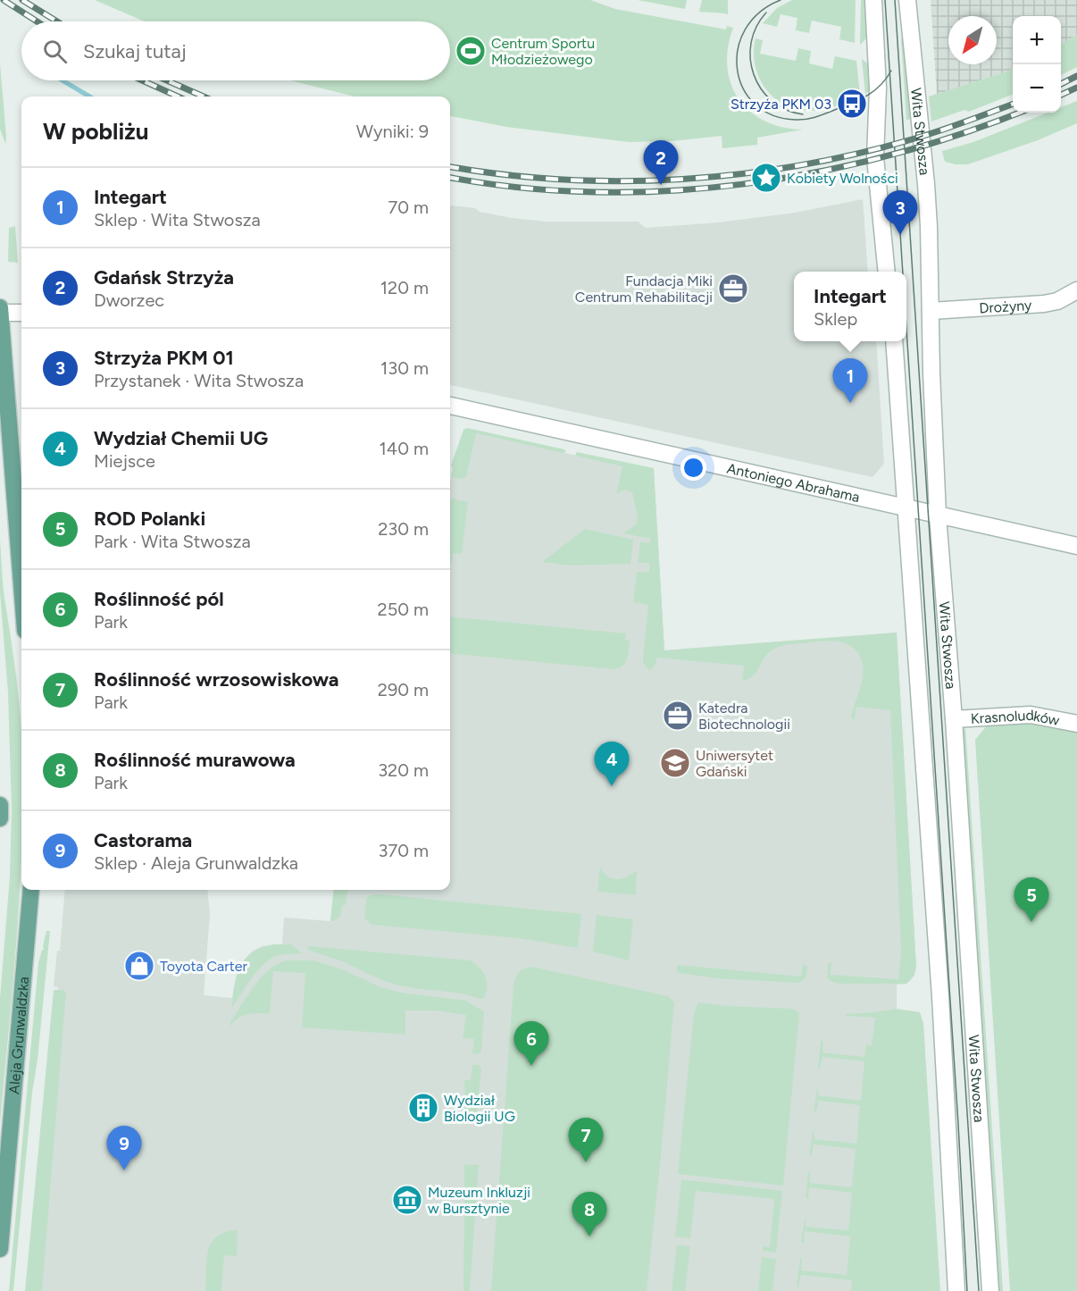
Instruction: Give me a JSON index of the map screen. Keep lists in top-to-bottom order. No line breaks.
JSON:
{"streets":{"main road":["Aleja Grunwaldzka"],"street":["Wita Stwosza","Drożyny","Antoniego Abrahama","Krasnoludków"]},"crossings":[["Wita Stwosza","Drożyny"],["Wita Stwosza","Antoniego Abrahama"],["Wita Stwosza","Krasnoludków"]],"places":{"sports":["Centrum Sportu Młodzieżowego"],"bus stop":["Strzyża PKM 03"],"place":["Kobiety Wolności"],"office":["Fundacja Miki Centrum Rehabilitacji","Katedra Biotechnologii"],"school or university":["Uniwersytet Gdański"],"shop":["Toyota Carter"],"building":["Wydział Biologii UG"],"museum":["Muzeum Inkluzji w Bursztynie"]},"north":"bottom left","page":{"map_buttons":["+","−"],"search":"Szukaj tutaj","heading":["W pobliżu","Wyniki: 9"],"pins":["2","3","1","4","5","6","7","9","8"],"list":[{"mark":"1","name":"Integart","note":"Sklep · Wita Stwosza","value":"70 m"},{"mark":"2","name":"Gdańsk Strzyża","note":"Dworzec","value":"120 m"},{"mark":"3","name":"Strzyża PKM 01","note":"Przystanek · Wita Stwosza","value":"130 m"},{"mark":"4","name":"Wydział Chemii UG","note":"Miejsce","value":"140 m"},{"mark":"5","name":"ROD Polanki","note":"Park · Wita Stwosza","value":"230 m"},{"mark":"6","name":"Roślinność pól","note":"Park","value":"250 m"},{"mark":"7","name":"Roślinność wrzosowiskowa","note":"Park","value":"290 m"},{"mark":"8","name":"Roślinność murawowa","note":"Park","value":"320 m"},{"mark":"9","name":"Castorama","note":"Sklep · Aleja Grunwaldzka","value":"370 m"}],"popup":["Integart","Sklep"]}}
